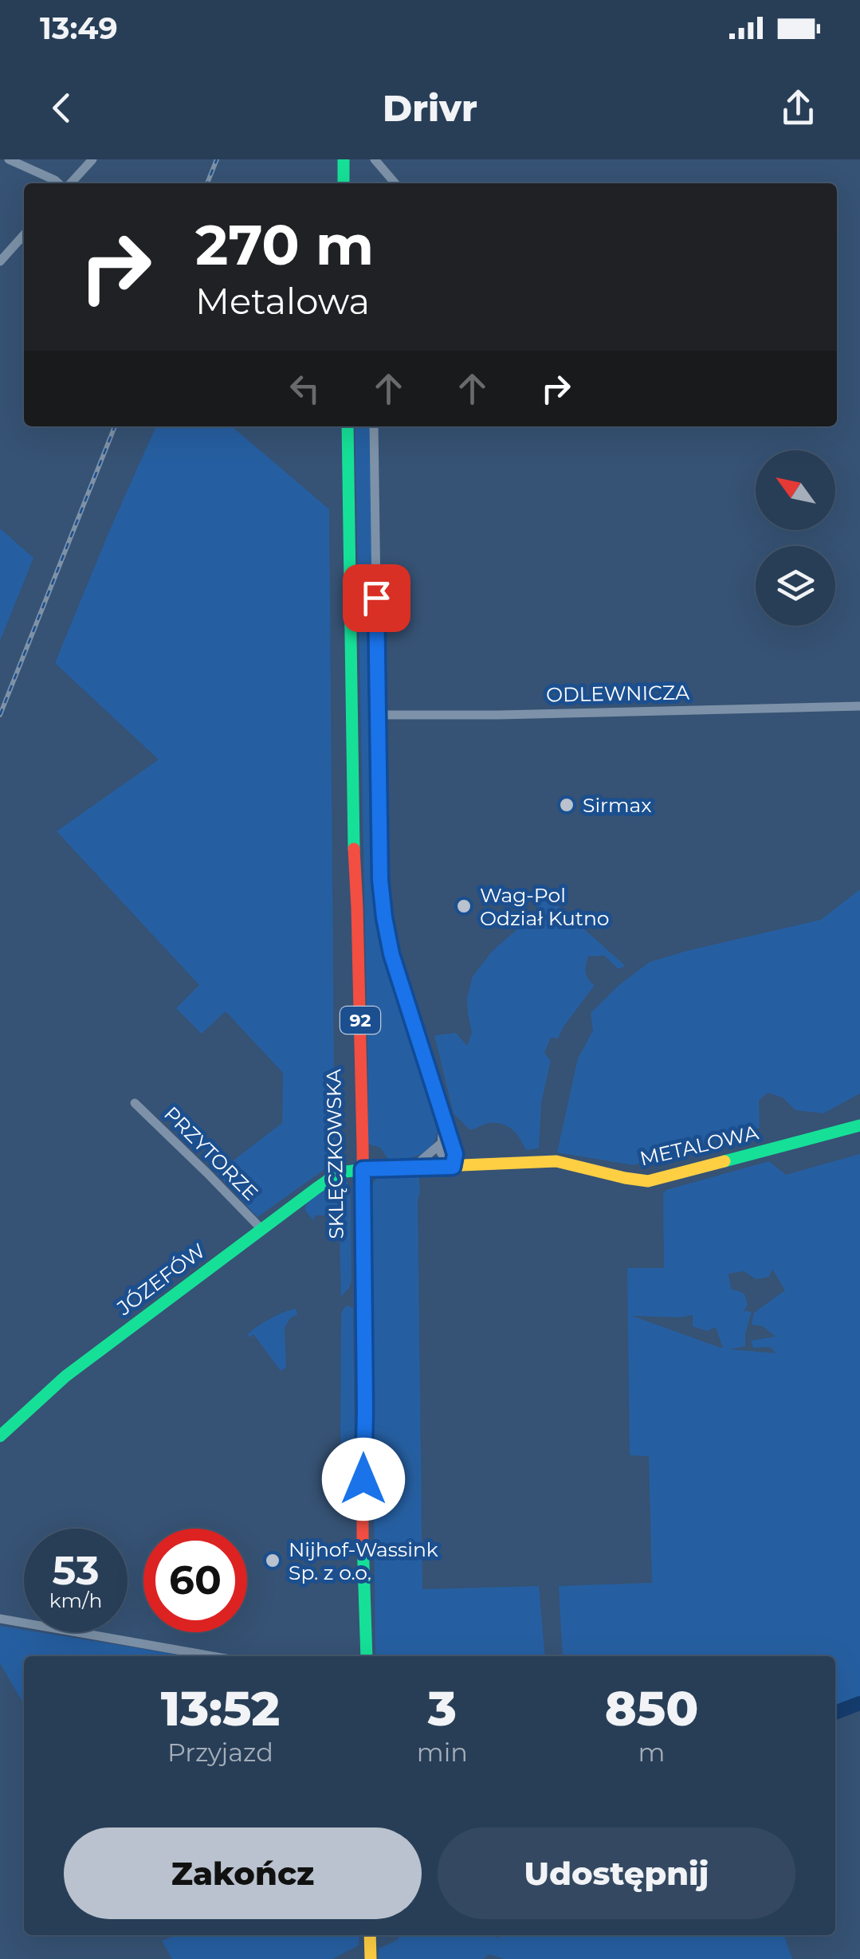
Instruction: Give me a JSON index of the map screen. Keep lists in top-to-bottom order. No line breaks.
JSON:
{"streets":{"main road":["92","METALOWA","SKLĘCZKOWSKA","JÓZEFÓW"],"street":["ODLEWNICZA","PRZYTORZE"]},"crossings":[["METALOWA","SKLĘCZKOWSKA"],["METALOWA","JÓZEFÓW"],["PRZYTORZE","JÓZEFÓW"],["SKLĘCZKOWSKA","JÓZEFÓW"]],"places":["Sirmax","Wag-Pol Odział Kutno","Nijhof-Wassink Sp. z o.o."],"north":"top left","page":{"status":"13:49","header":"Drivr","turn":["270 m","Metalowa"],"speed":"53 km/h","limit":"60","eta":["13:52","Przyjazd","3","min","850","m"],"buttons":["Zakończ","Udostępnij"]}}
